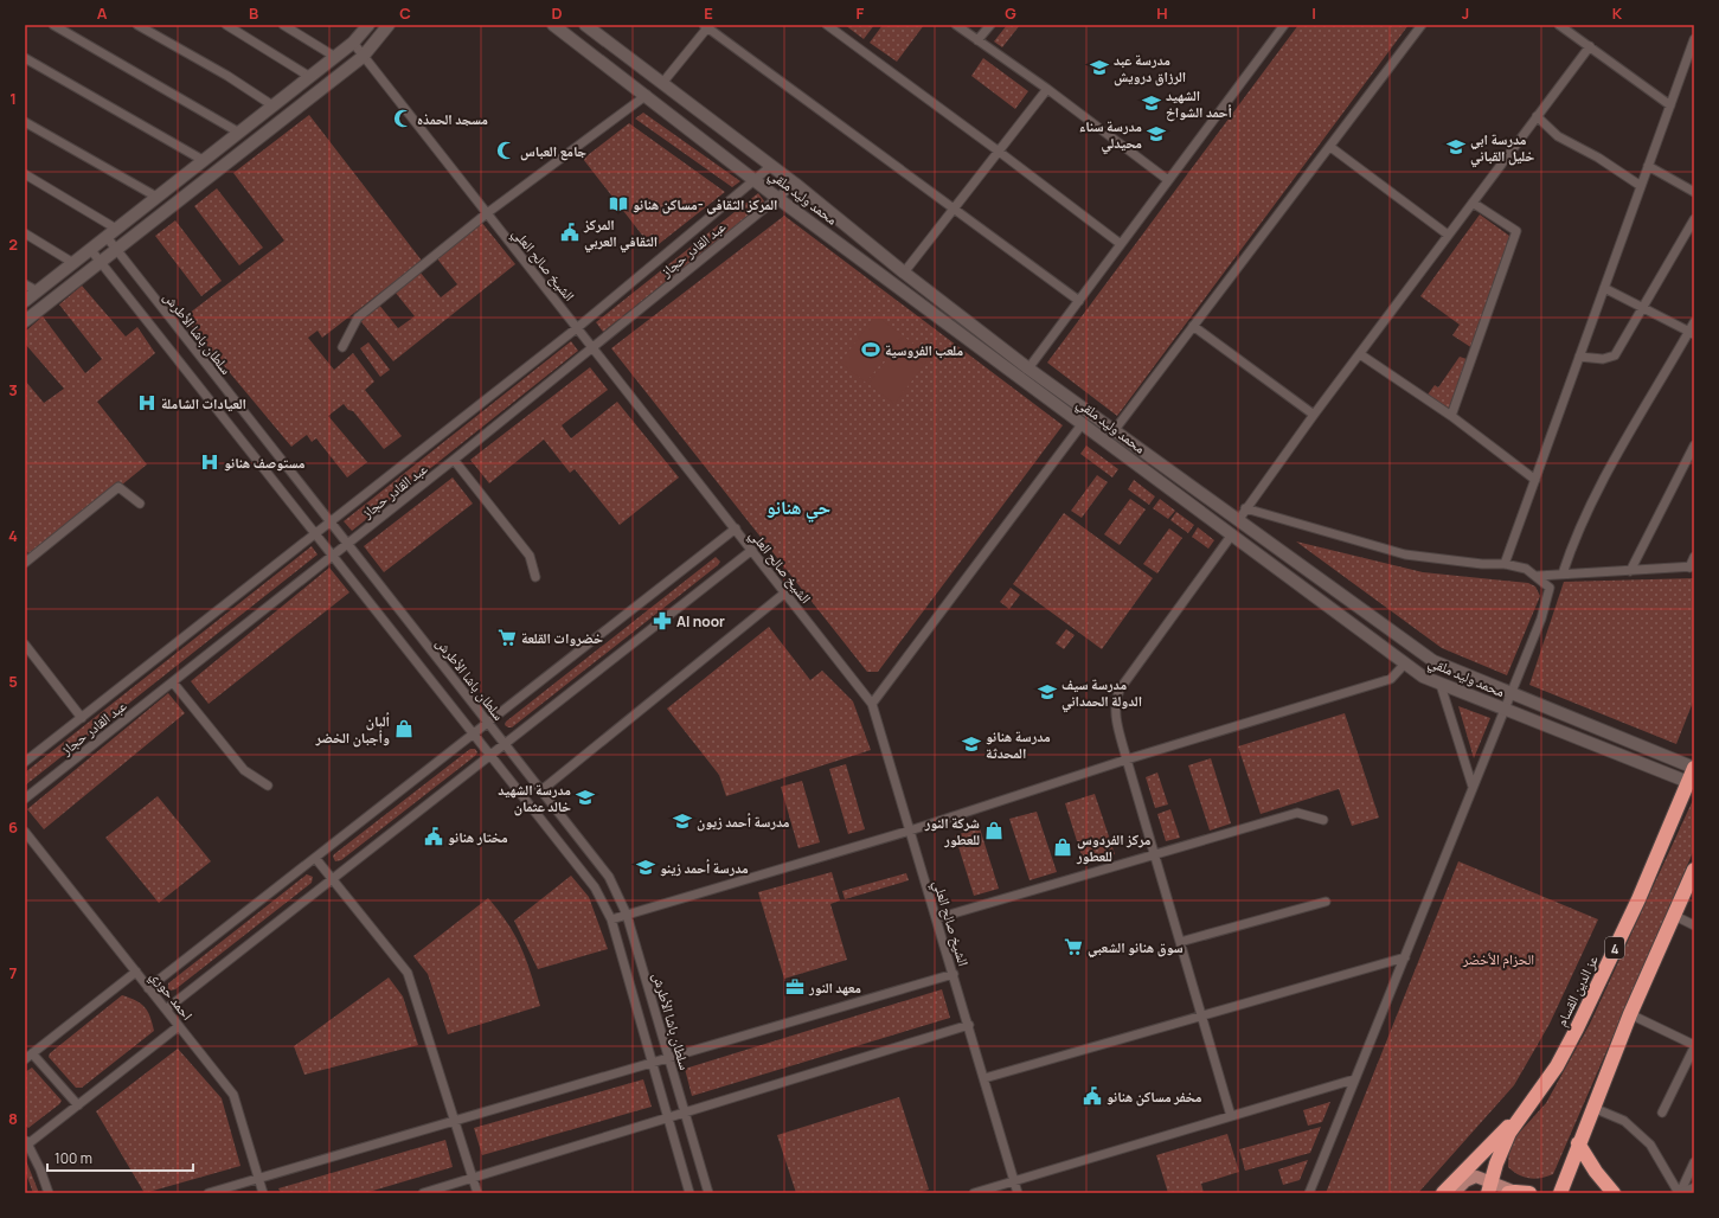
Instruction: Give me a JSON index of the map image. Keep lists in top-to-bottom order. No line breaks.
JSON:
{"streets":{"highway":["4","عز الدين القسام"],"street":["محمد وليد ملقي","عبد القادر حجاز","الشيخ صالح العلي","سلطان باشا الأطرش","احمد حوري"]},"crossings":[["محمد وليد ملقي","عبد القادر حجاز"],["محمد وليد ملقي","عز الدين القسام"],["عبد القادر حجاز","الشيخ صالح العلي"],["عبد القادر حجاز","سلطان باشا الأطرش"]],"districts":["حي هنانو"],"parks":["الحزام الأخضر"],"places":{"school or university":["مدرسة عبد الرزاق درويش","الشهيد أحمد الشواخ","مدرسة سناء محيدلي","مدرسة ابي خليل القباني","مدرسة سيف الدولة الحمداني","مدرسة هنانو المحدثة","مدرسة الشهيد خالد عثمان","مدرسة أحمد زيون","مدرسة أحمد زينو"],"mosque":["مسجد الحمذه","جامع العباس"],"library":["المركز الثقافي -مساكن هنانو"],"public building":["المركز الثقافي العربي","مختار هنانو","مخفر مساكن هنانو"],"sports":["ملعب الفروسية"],"hospital":["العيادات الشاملة","مستوصف هنانو"],"pharmacy":["Al noor"],"supermarket":["خضروات القلعة","سوق هنانو الشعبي"],"shop":["ألبان وأجبان الخضر","شركة النور للعطور","مركز الفردوس للعطور"],"office":["معهد النور"]},"scale_bar":"100 m","grid":{"columns":["A","B","C","D","E","F","G","H","I","J","K"],"rows":["1","2","3","4","5","6","7","8"]}}
